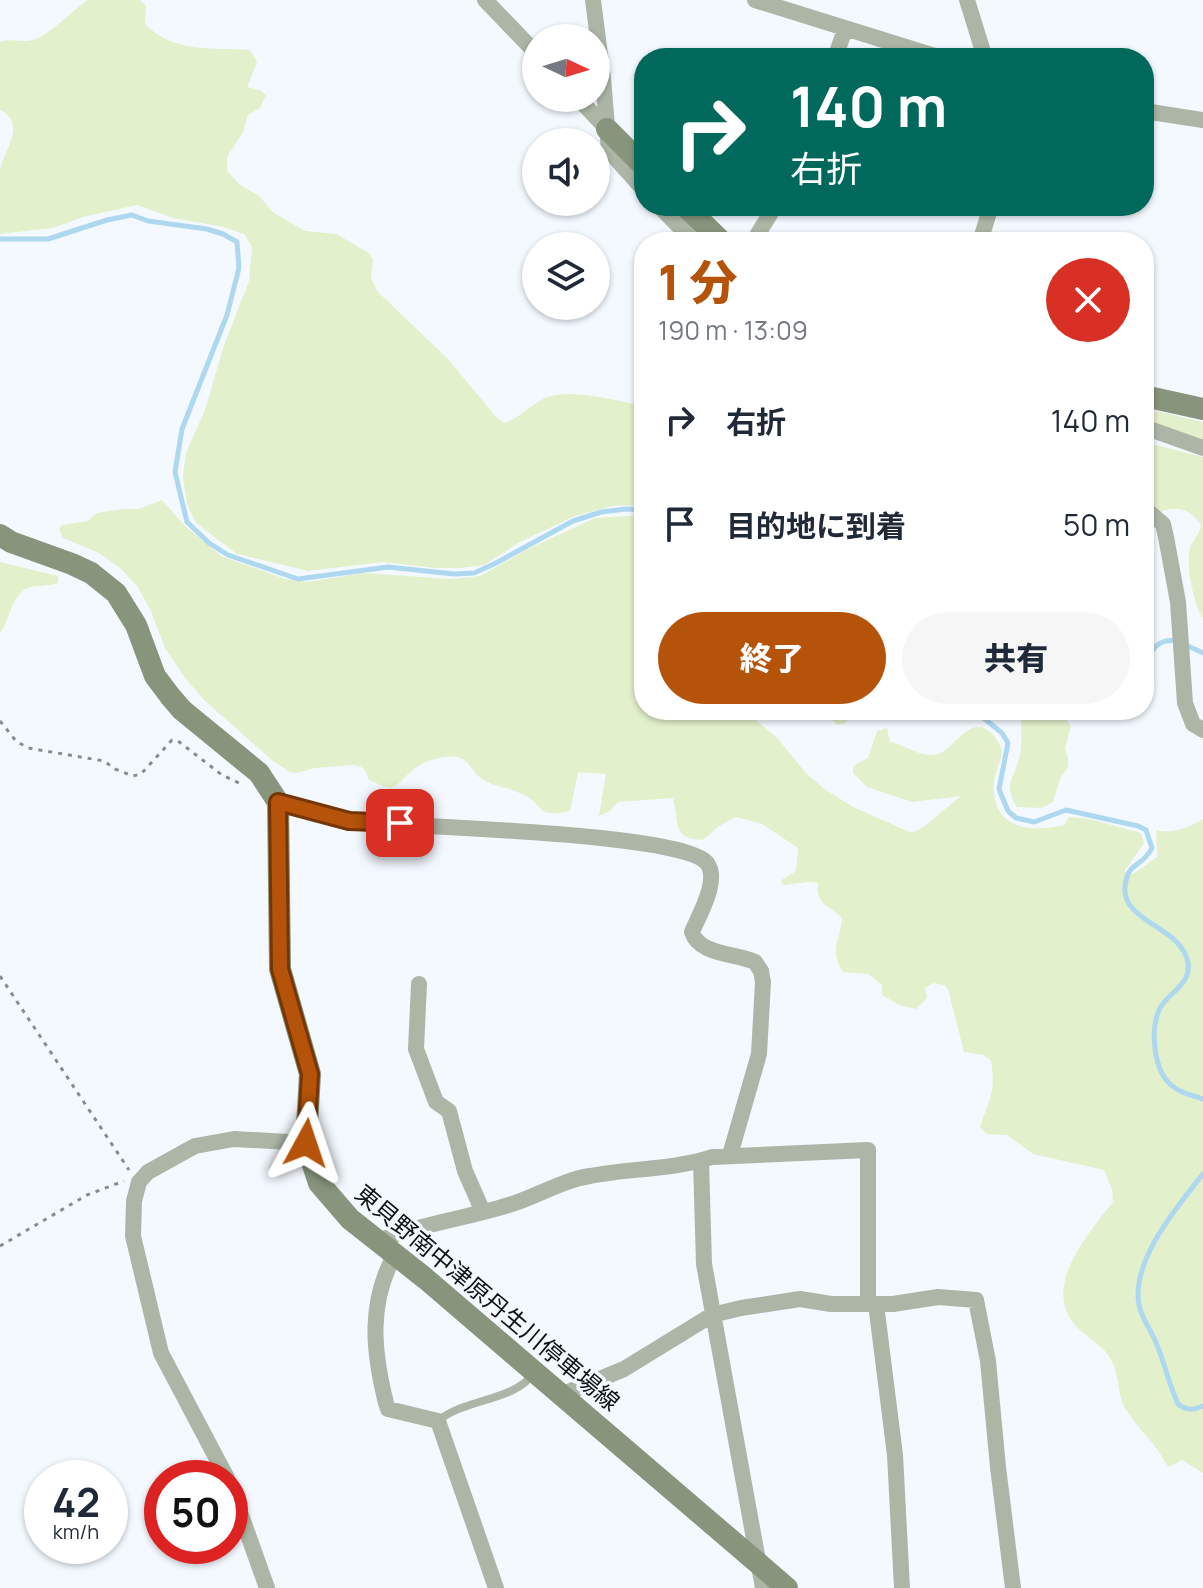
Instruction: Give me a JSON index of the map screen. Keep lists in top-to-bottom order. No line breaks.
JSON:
{"streets":{"main road":["東貝野南中津原丹生川停車場線"]},"north":"right","page":{"turn":["140 m","右折"],"heading":["1 分","190 m · 13:09"],"list":[{"name":"右折","value":"140 m"},{"name":"目的地に到着","value":"50 m"}],"buttons":["終了","共有"],"speed":"42 km/h","limit":"50"}}
